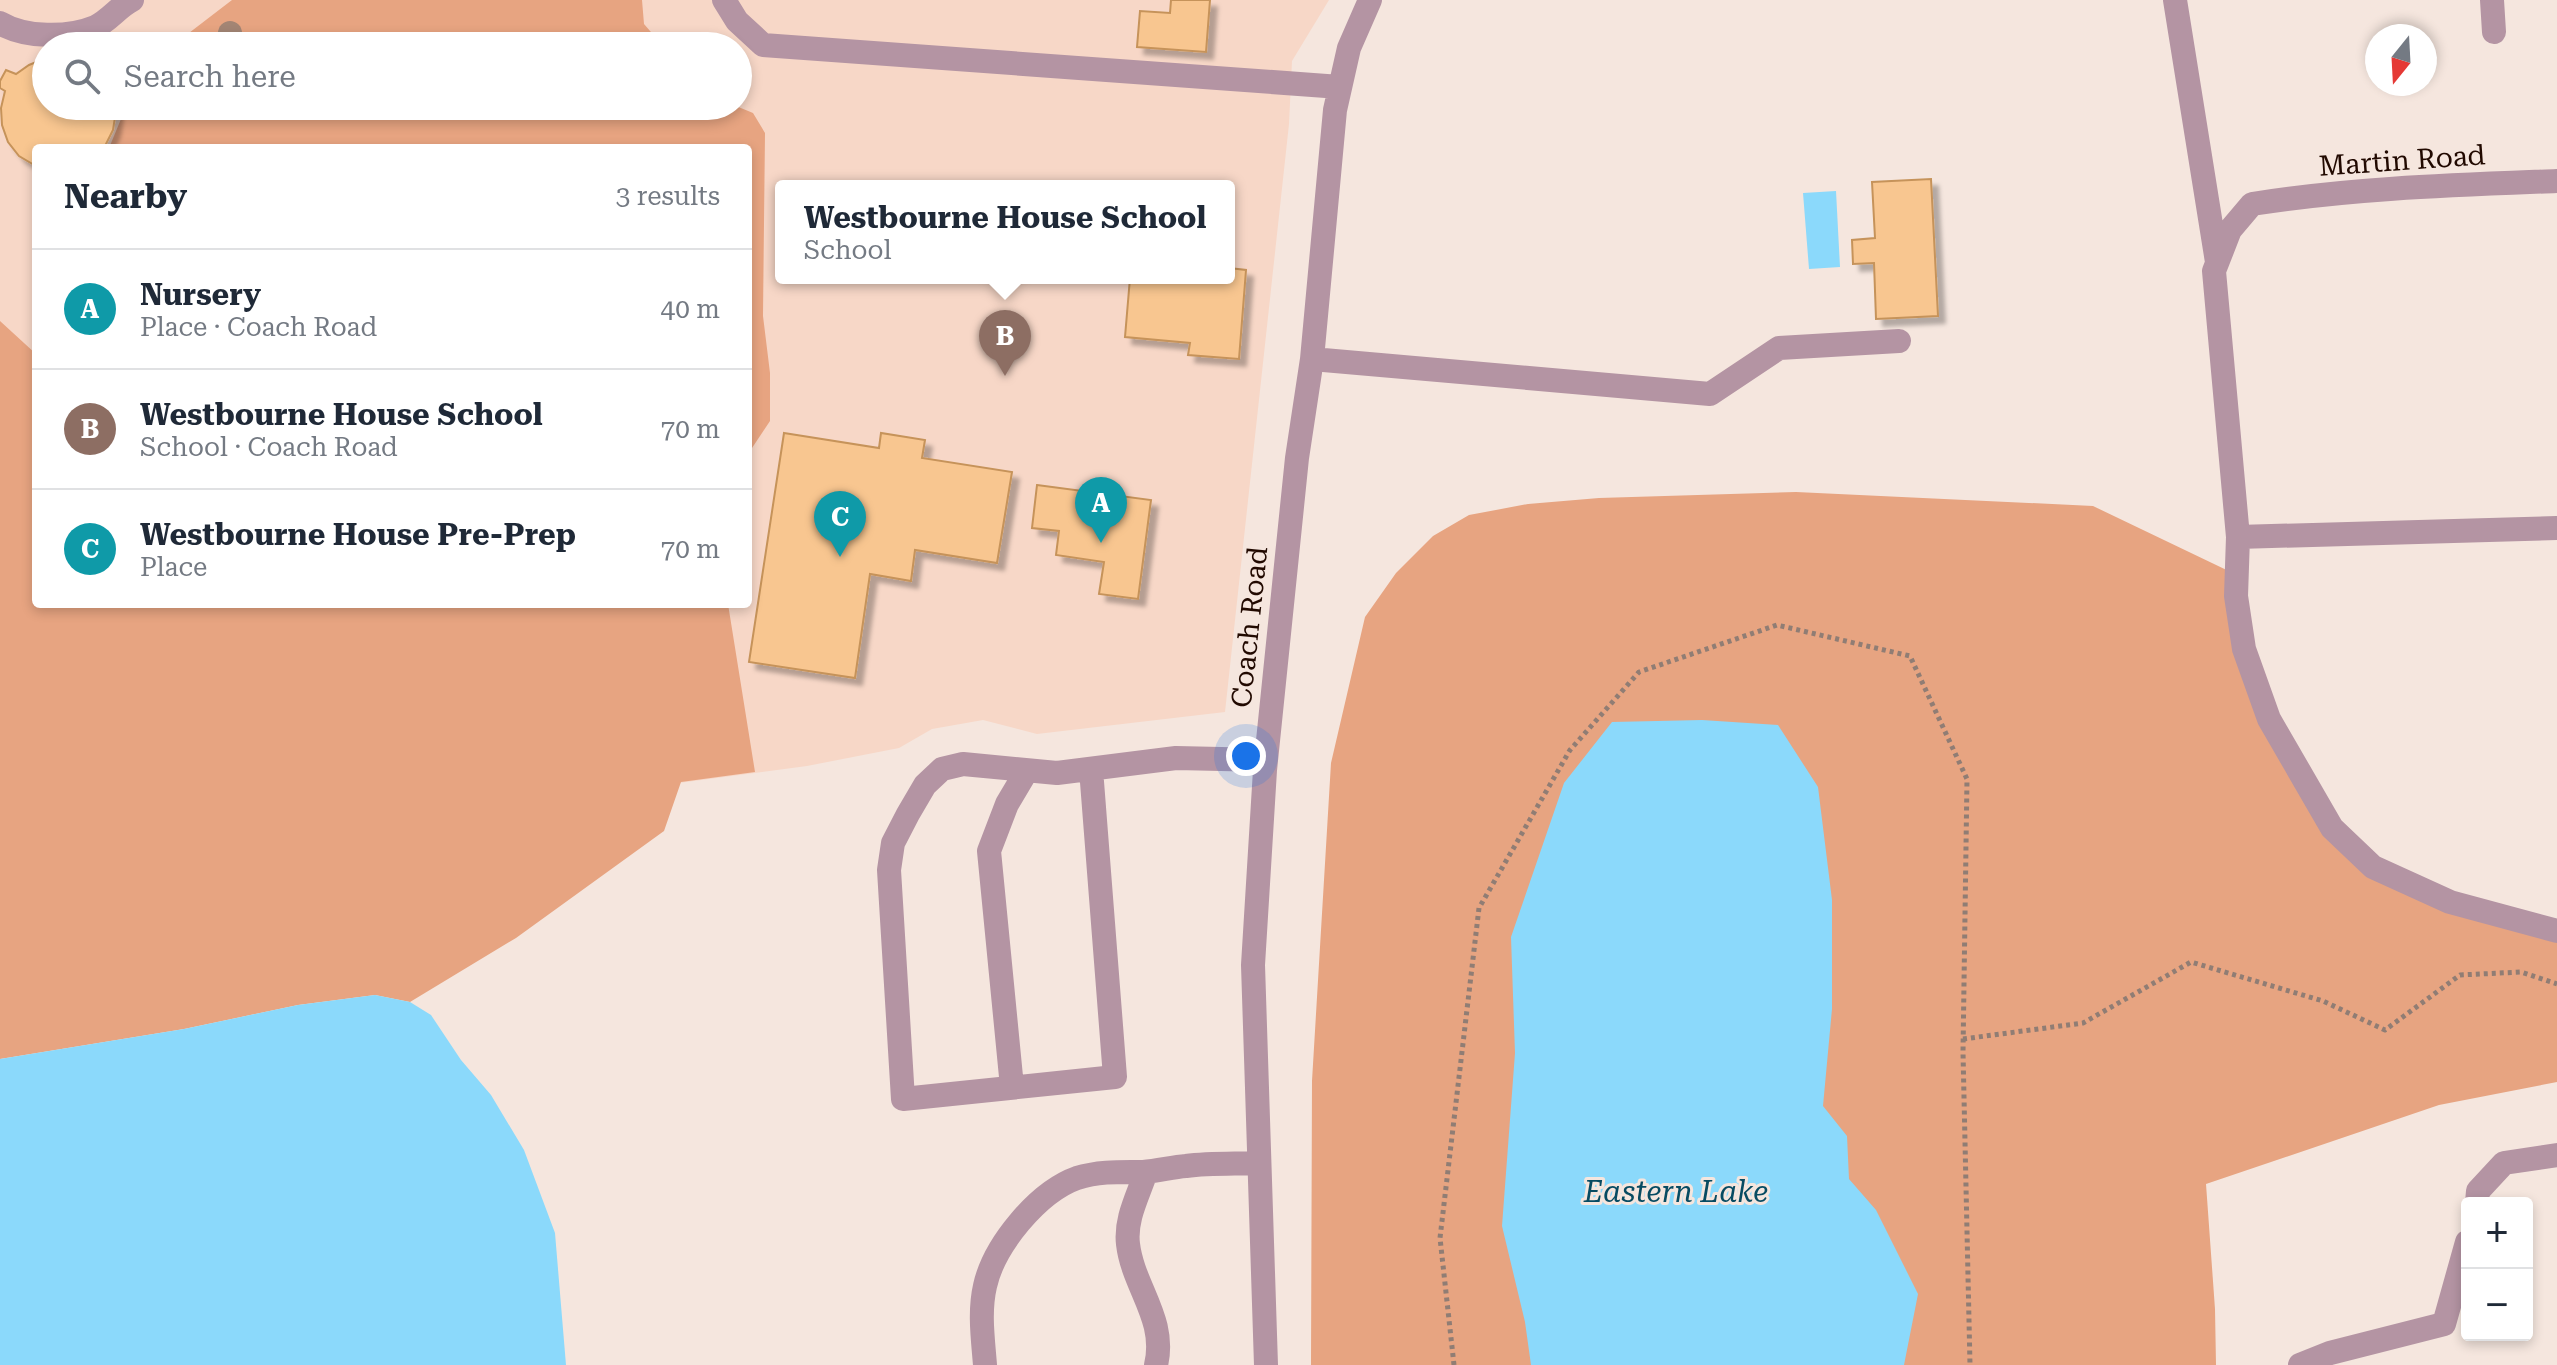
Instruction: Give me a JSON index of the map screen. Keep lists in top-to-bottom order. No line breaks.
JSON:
{"streets":{"street":["Martin Road","Coach Road"]},"water":["Eastern Lake"],"north":"bottom","page":{"search":"Search here","heading":["Nearby","3 results"],"popup":["Westbourne House School","School"],"list":[{"mark":"A","name":"Nursery","note":"Place · Coach Road","value":"40 m"},{"mark":"B","name":"Westbourne House School","note":"School · Coach Road","value":"70 m"},{"mark":"C","name":"Westbourne House Pre-Prep","note":"Place","value":"70 m"}],"pins":["B","A","C"],"map_buttons":["+","−"]}}
